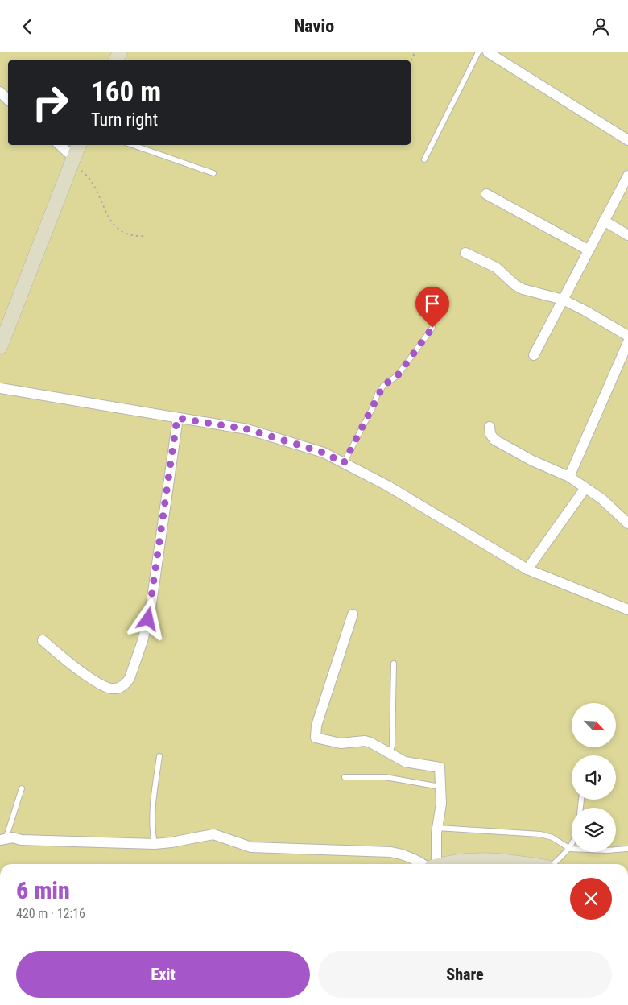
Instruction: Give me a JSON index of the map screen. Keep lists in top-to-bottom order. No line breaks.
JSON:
{"north":"bottom right","page":{"header":"Navio","turn":["160 m","Turn right"],"heading":["6 min","420 m · 12:16"],"buttons":["Exit","Share"]}}
